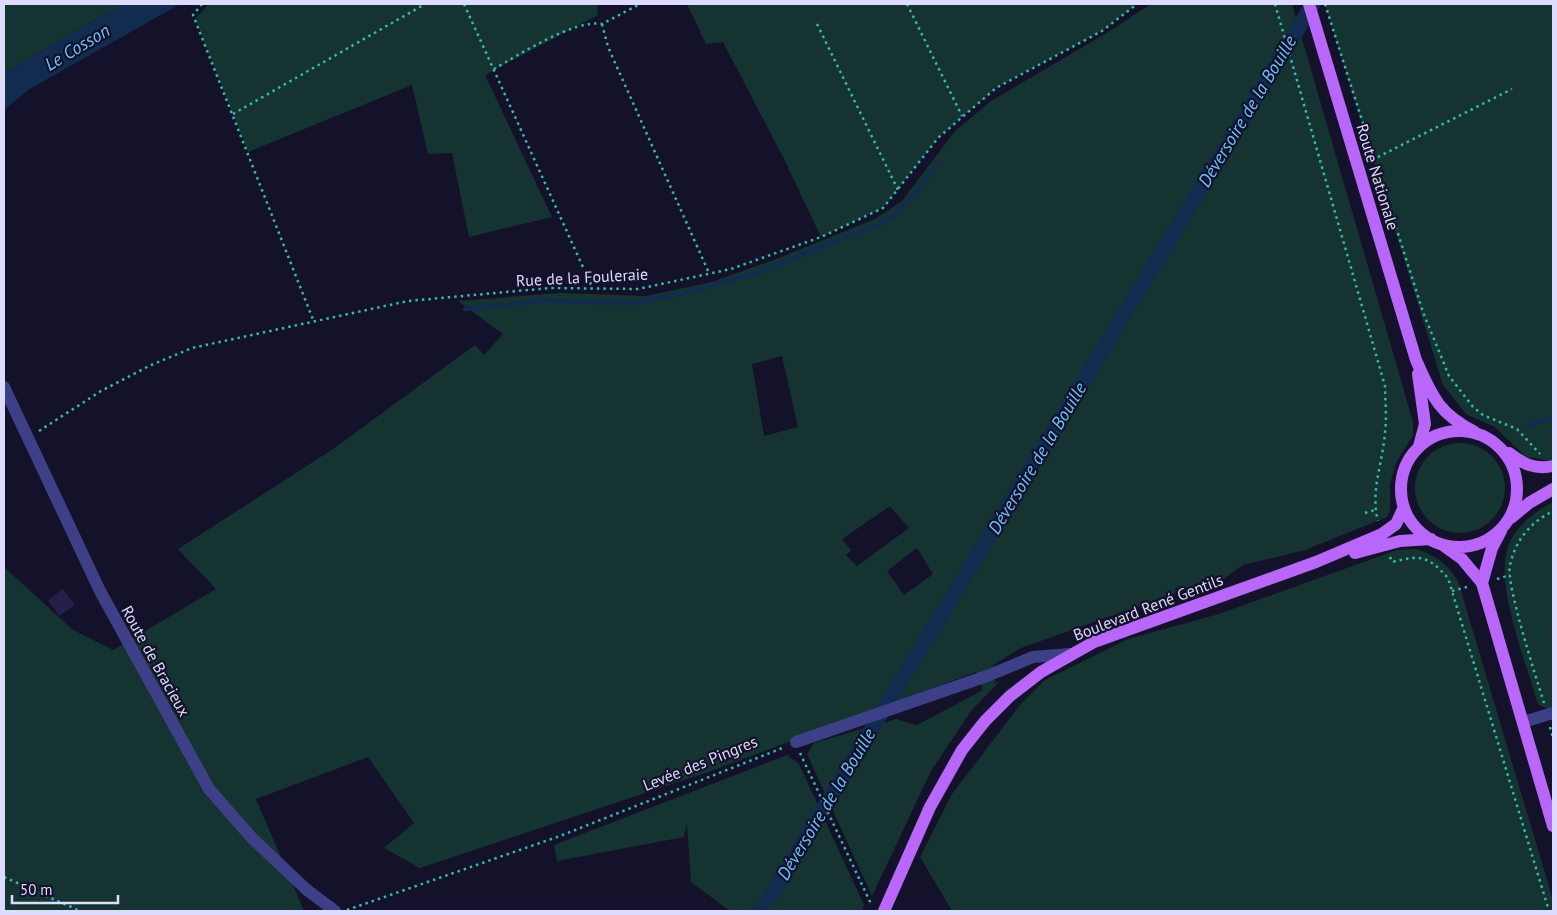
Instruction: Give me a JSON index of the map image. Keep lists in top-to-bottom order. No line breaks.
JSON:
{"streets":{"main road":["Route Nationale","Boulevard René Gentils"],"street":["Route de Bracieux"],"path":["Rue de la Fouleraie","Levée des Pingres"]},"crossings":[["Route Nationale","Boulevard René Gentils"],["Rue de la Fouleraie","Route de Bracieux"]],"water":["Le Cosson","Déversoire de la Bouille"],"scale_bar":"50 m"}
